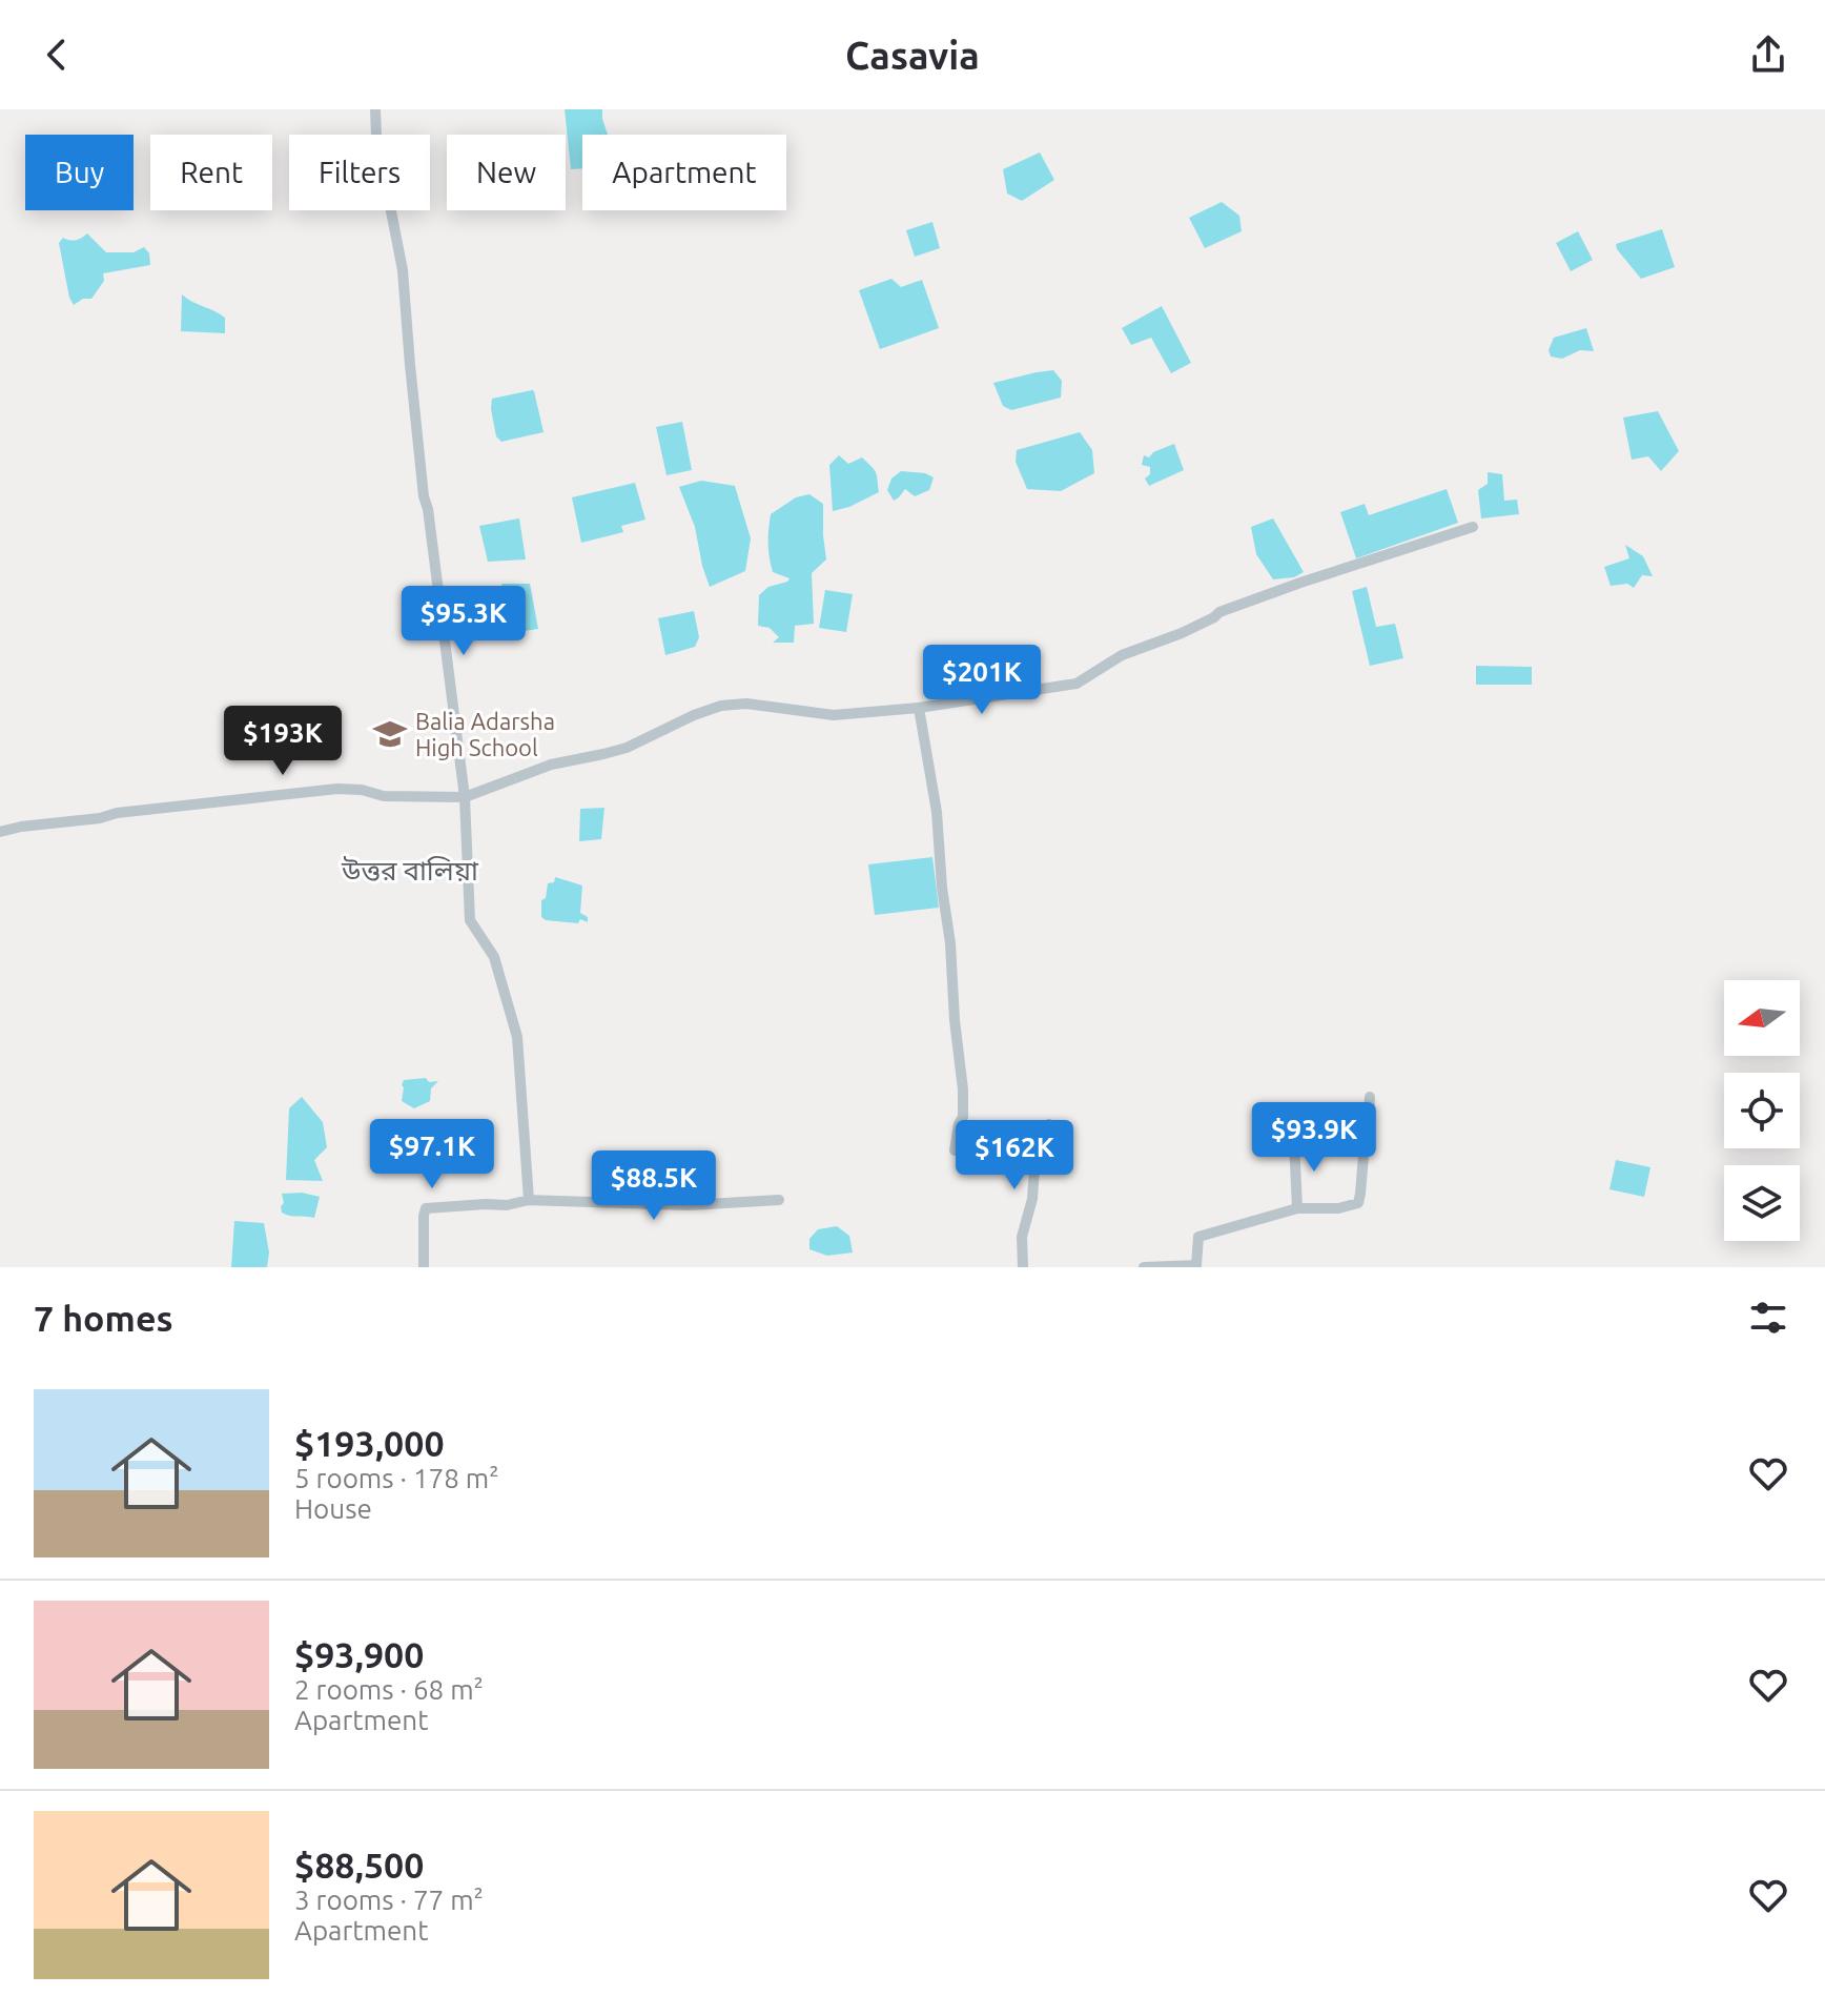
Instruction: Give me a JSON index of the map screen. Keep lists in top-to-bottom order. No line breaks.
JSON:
{"districts":["উত্তর বালিয়া"],"places":{"school or university":["Balia Adarsha High School"]},"north":"left","page":{"header":"Casavia","chip":["Buy","Rent","Filters","New","Apartment"],"price":["$95.3K","$201K","$193K","$93.9K","$97.1K","$162K","$88.5K"],"heading":"7 homes","list":[{"name":"$193,000","note":"5 rooms · 178 m² · House"},{"name":"$93,900","note":"2 rooms · 68 m² · Apartment"},{"name":"$88,500","note":"3 rooms · 77 m² · Apartment"}]}}
